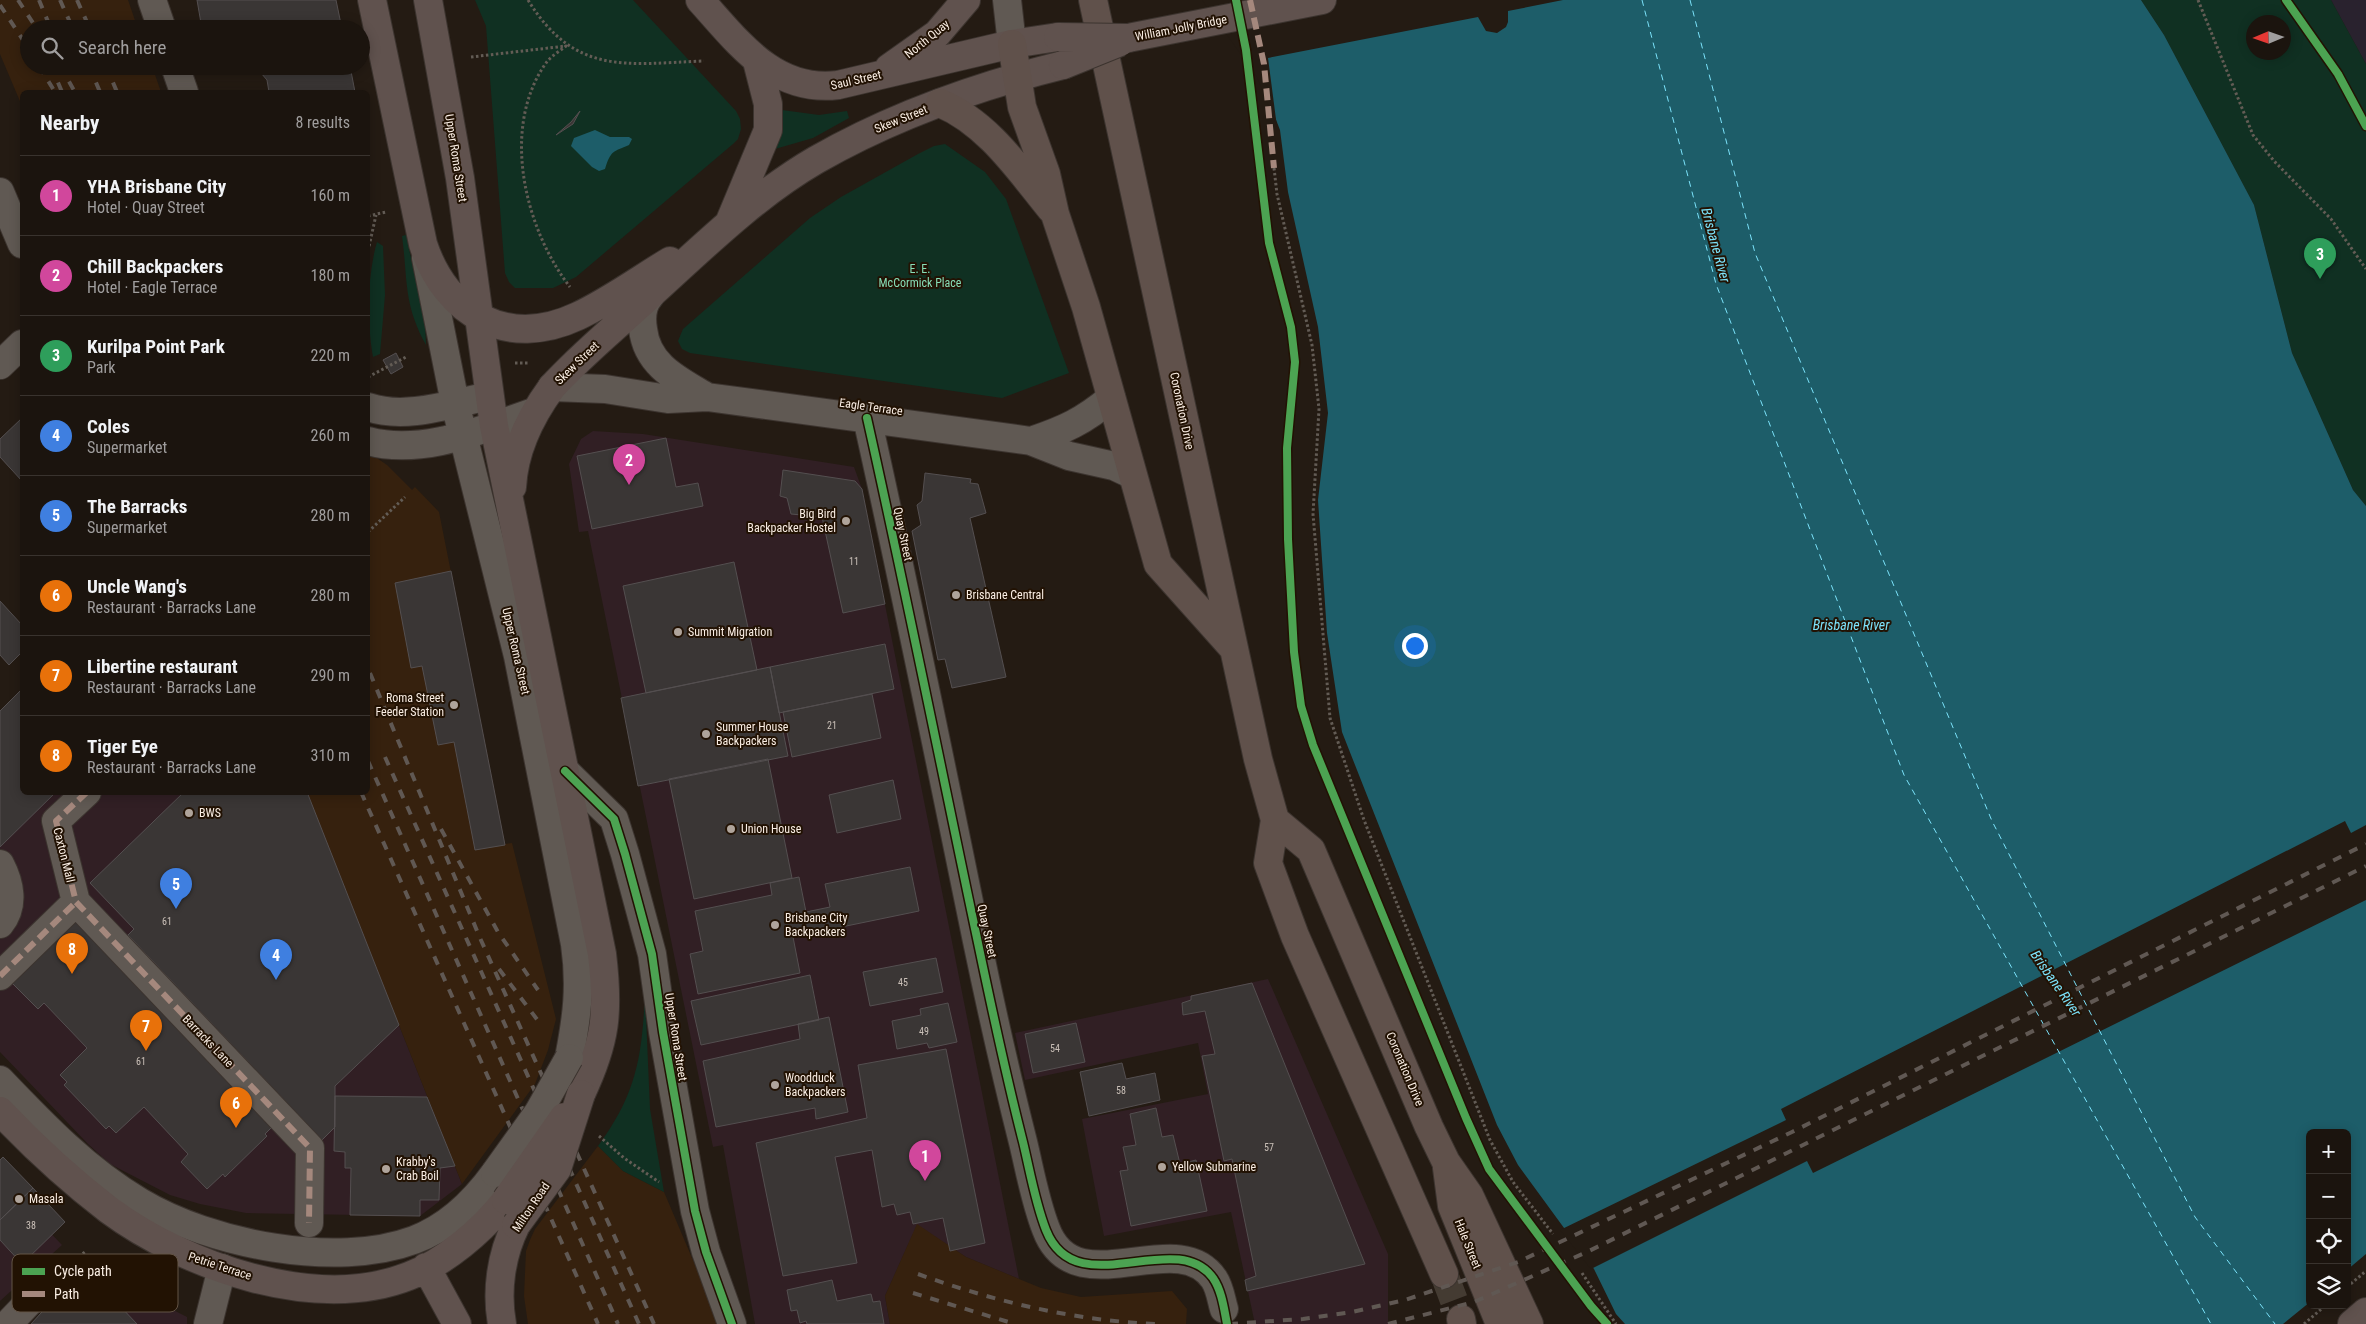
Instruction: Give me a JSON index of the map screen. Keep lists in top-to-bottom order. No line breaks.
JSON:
{"streets":{"highway":["Coronation Drive","Hale Street"],"main road":["William Jolly Bridge","North Quay","Saul Street","Skew Street","Upper Roma Street","Milton Road","Petrie Terrace"],"street":["Eagle Terrace","Quay Street","Caxton Mall","Barracks Lane"]},"crossings":[["William Jolly Bridge","Saul Street"],["William Jolly Bridge","Skew Street"],["North Quay","Saul Street"],["Skew Street","Upper Roma Street"],["Skew Street","Eagle Terrace"],["Upper Roma Street","Milton Road"],["Eagle Terrace","Quay Street"],["Coronation Drive","Hale Street"],["Caxton Mall","Barracks Lane"]],"water":["Brisbane River"],"parks":["E. E. McCormick Place"],"places":["Big Bird Backpacker Hostel","Brisbane Central","Summit Migration","Roma Street Feeder Station","Summer House Backpackers","BWS","Union House","Brisbane City Backpackers","Woodduck Backpackers","Yellow Submarine","Krabby's Crab Boil","Masala"],"house_numbers":["11","21","61","45","49","54","61","58","57","38"],"legend":["Cycle path","Path"],"north":"left","page":{"search":"Search here","heading":["Nearby","8 results"],"list":[{"mark":"1","name":"YHA Brisbane City","note":"Hotel · Quay Street","value":"160 m"},{"mark":"2","name":"Chill Backpackers","note":"Hotel · Eagle Terrace","value":"180 m"},{"mark":"3","name":"Kurilpa Point Park","note":"Park","value":"220 m"},{"mark":"4","name":"Coles","note":"Supermarket","value":"260 m"},{"mark":"5","name":"The Barracks","note":"Supermarket","value":"280 m"},{"mark":"6","name":"Uncle Wang's","note":"Restaurant · Barracks Lane","value":"280 m"},{"mark":"7","name":"Libertine restaurant","note":"Restaurant · Barracks Lane","value":"290 m"},{"mark":"8","name":"Tiger Eye","note":"Restaurant · Barracks Lane","value":"310 m"}],"pins":["3","2","5","8","4","7","6","1"],"map_buttons":["+","−"]}}
